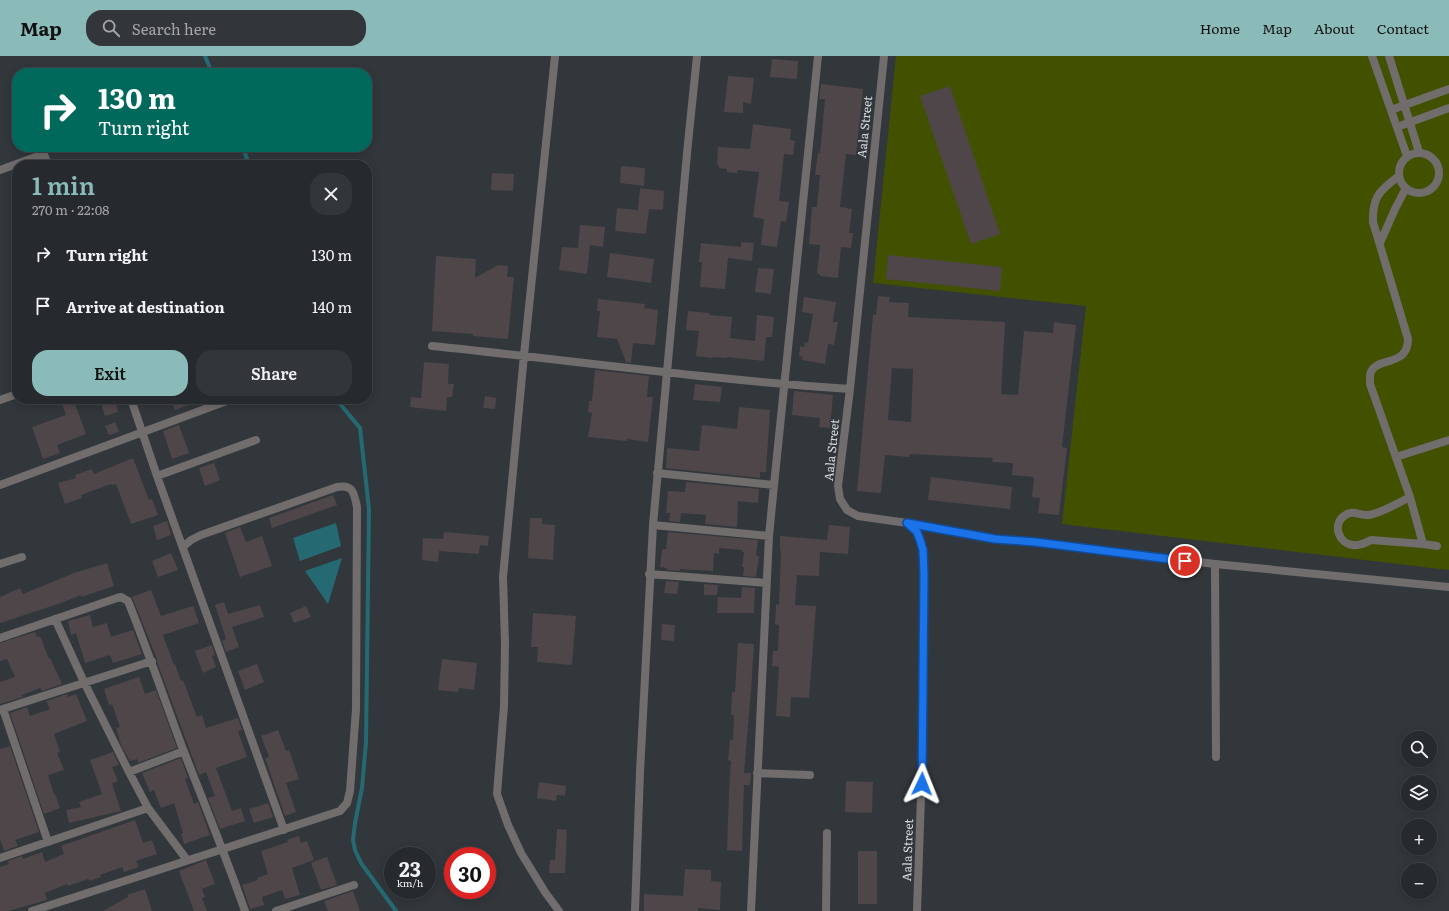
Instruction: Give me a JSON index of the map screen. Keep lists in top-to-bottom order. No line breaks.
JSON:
{"streets":{"street":["Aala Street"]},"page":{"header":"Map","search":"Search here","nav":["Home","Map","About","Contact"],"turn":["130 m","Turn right"],"heading":["1 min","270 m · 22:08"],"list":[{"name":"Turn right","value":"130 m"},{"name":"Arrive at destination","value":"140 m"}],"buttons":["Exit","Share"],"map_buttons":["+","−"],"speed":"23 km/h","limit":"30"}}
